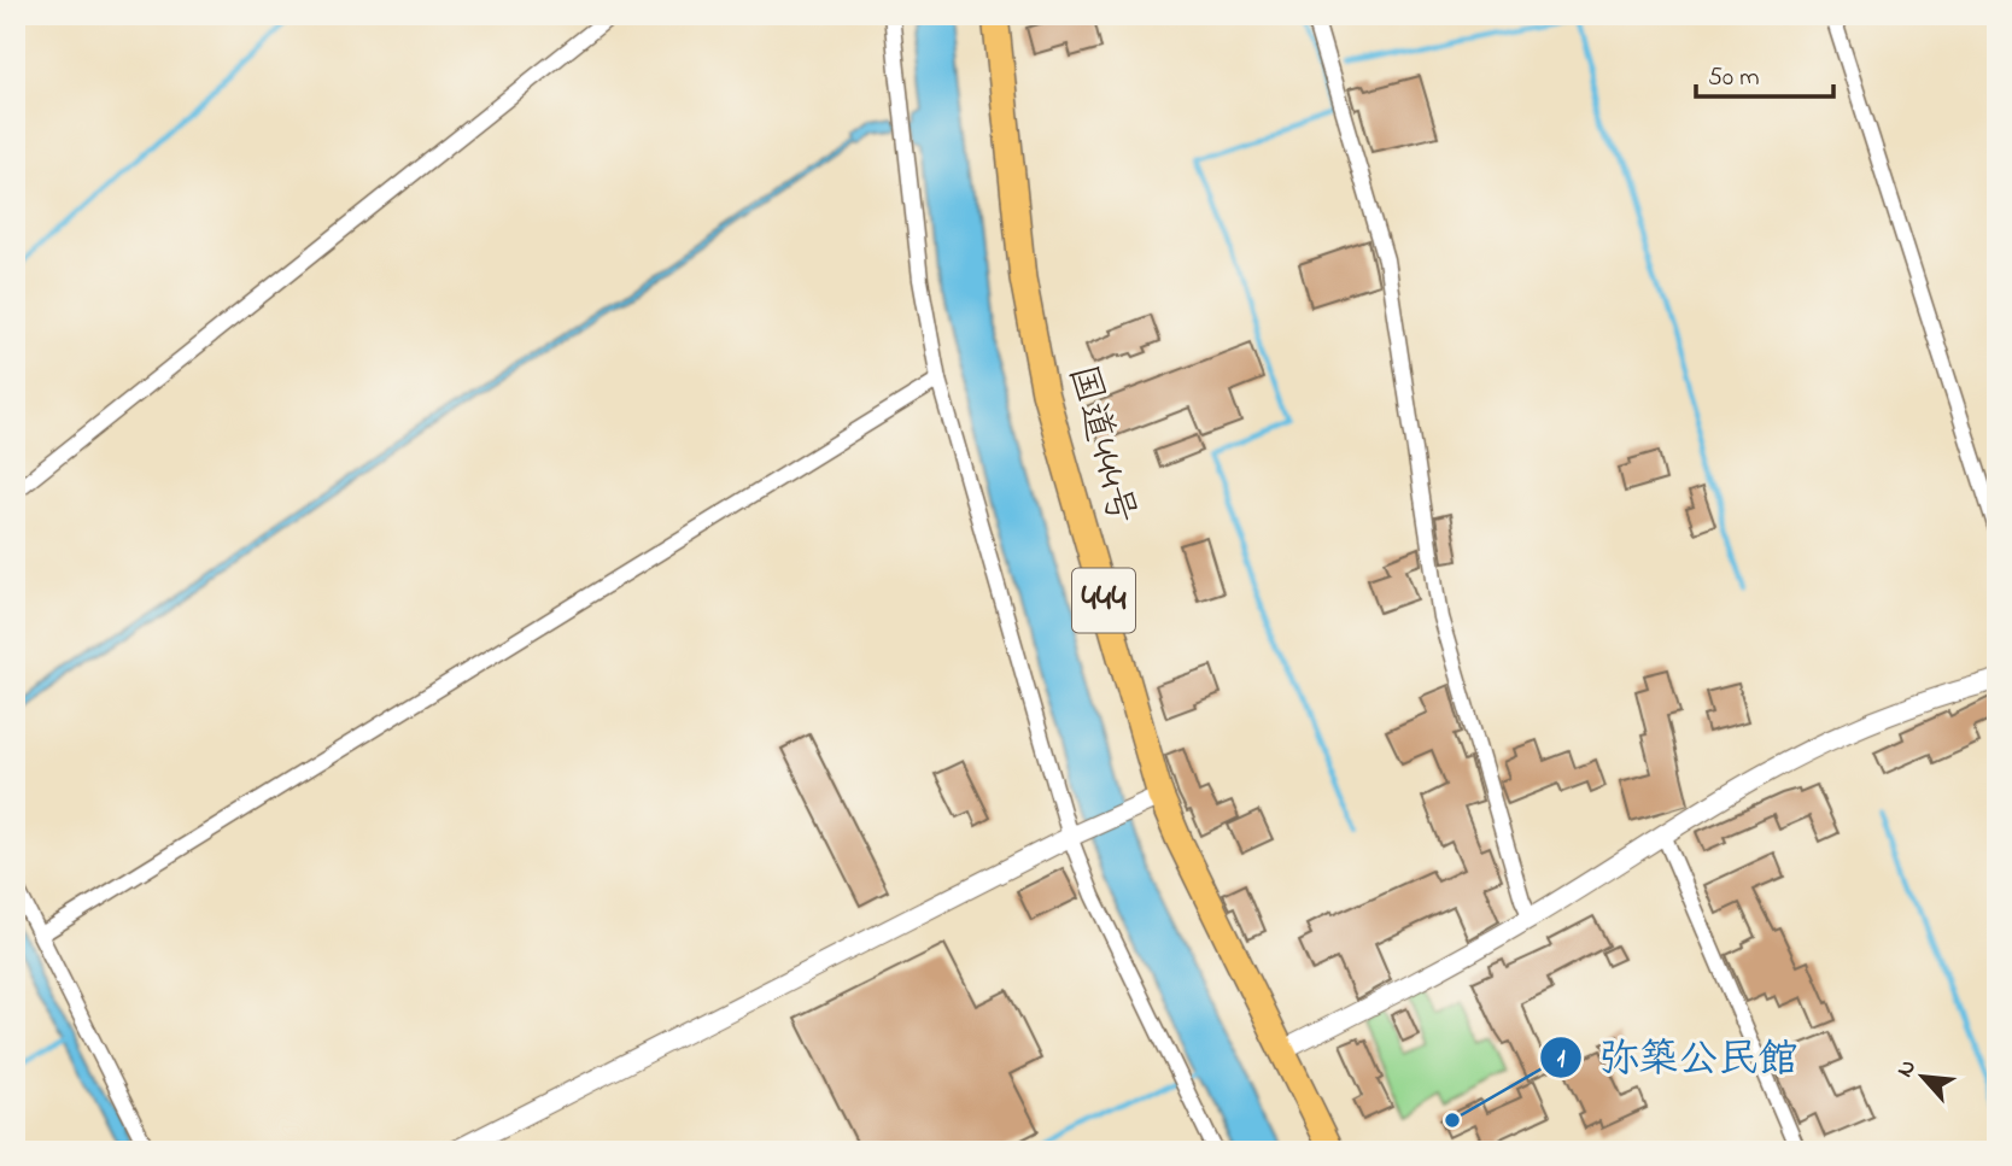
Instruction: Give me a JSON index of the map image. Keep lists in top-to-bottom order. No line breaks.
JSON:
{"streets":{"highway":["国道444号","444"]},"places":["弥築公民館"],"scale_bar":"50 m","north":"top left"}
